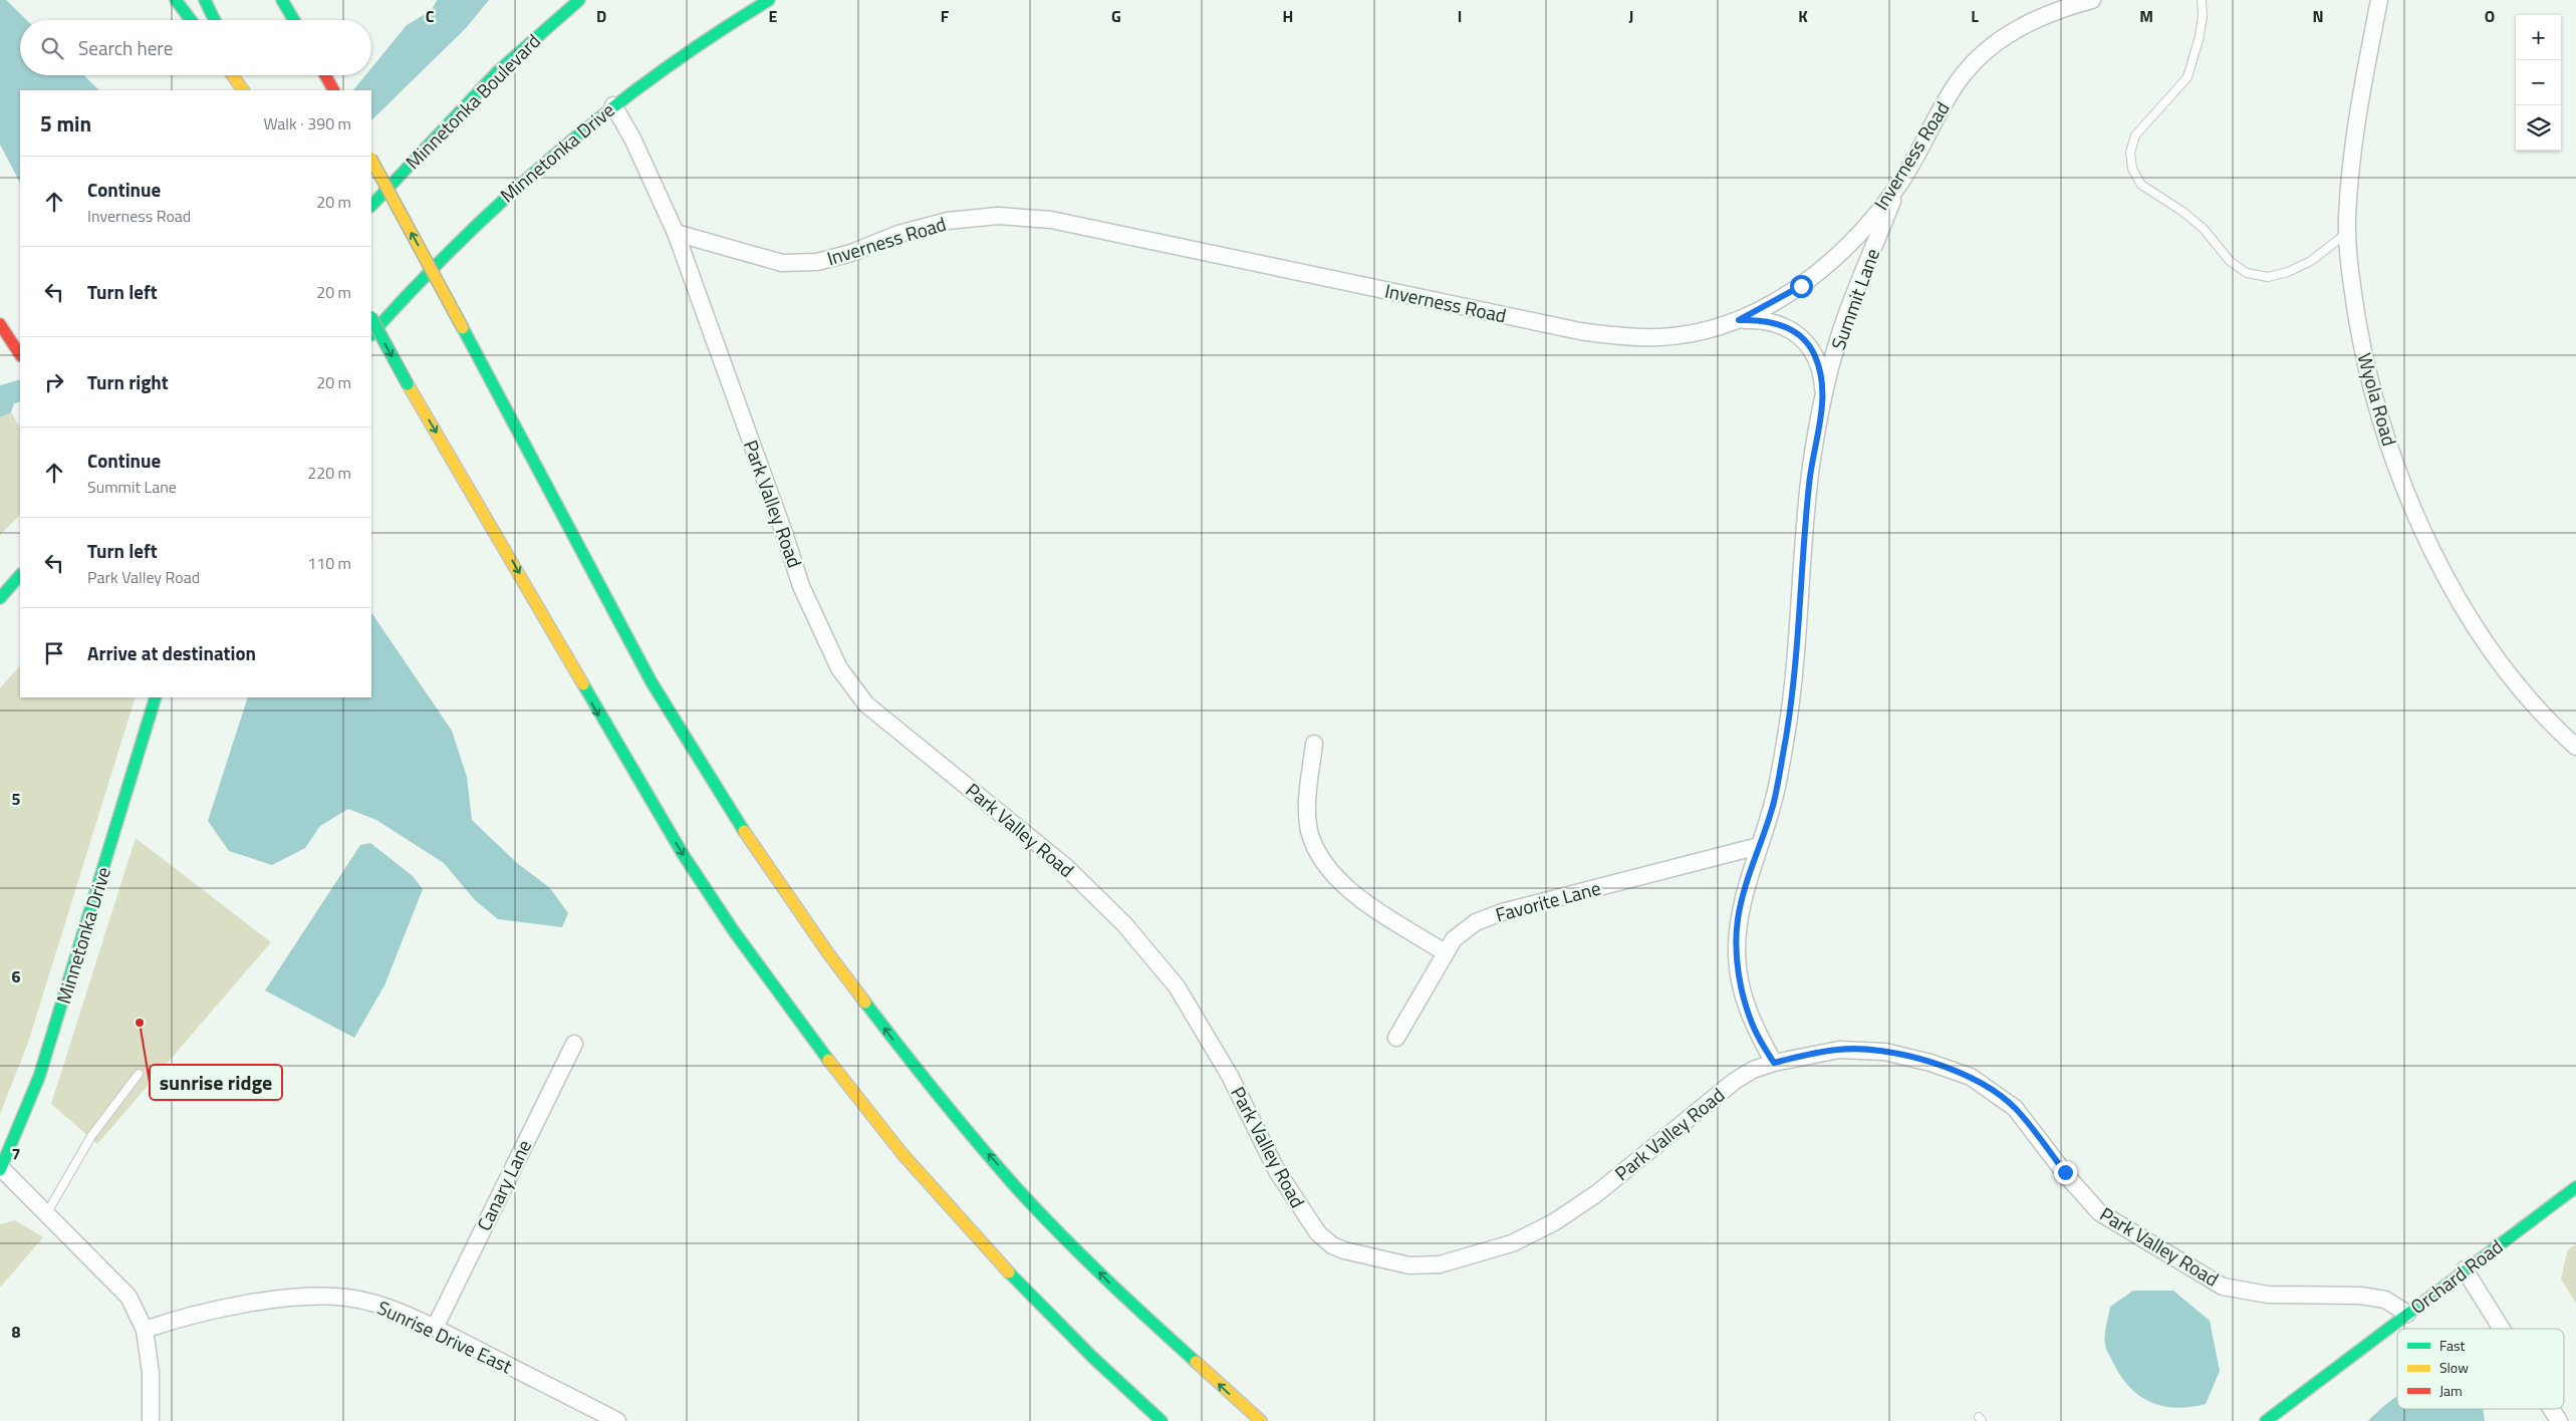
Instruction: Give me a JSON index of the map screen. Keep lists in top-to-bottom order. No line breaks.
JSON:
{"streets":{"main road":["Minnetonka Boulevard","Minnetonka Drive","Orchard Road"],"street":["Inverness Road","Summit Lane","Wyola Road","Park Valley Road","Favorite Lane","Canary Lane","Sunrise Drive East"]},"crossings":[["Minnetonka Drive","Park Valley Road"],["Inverness Road","Summit Lane"],["Inverness Road","Park Valley Road"],["Summit Lane","Park Valley Road"],["Summit Lane","Favorite Lane"],["Park Valley Road","Orchard Road"],["Canary Lane","Sunrise Drive East"]],"places":["sunrise ridge"],"legend":["Fast","Slow","Jam"],"page":{"map_buttons":["+","−"],"search":"Search here","heading":["5 min","Walk · 390 m"],"list":[["Continue","Inverness Road","20 m"],["Turn left","20 m"],["Turn right","20 m"],["Continue","Summit Lane","220 m"],["Turn left","Park Valley Road","110 m"],"Arrive at destination"]},"grid":{"columns":["C","D","E","F","G","H","I","J","K","L","M","N","O"],"rows":["5","6","7","8"]}}
